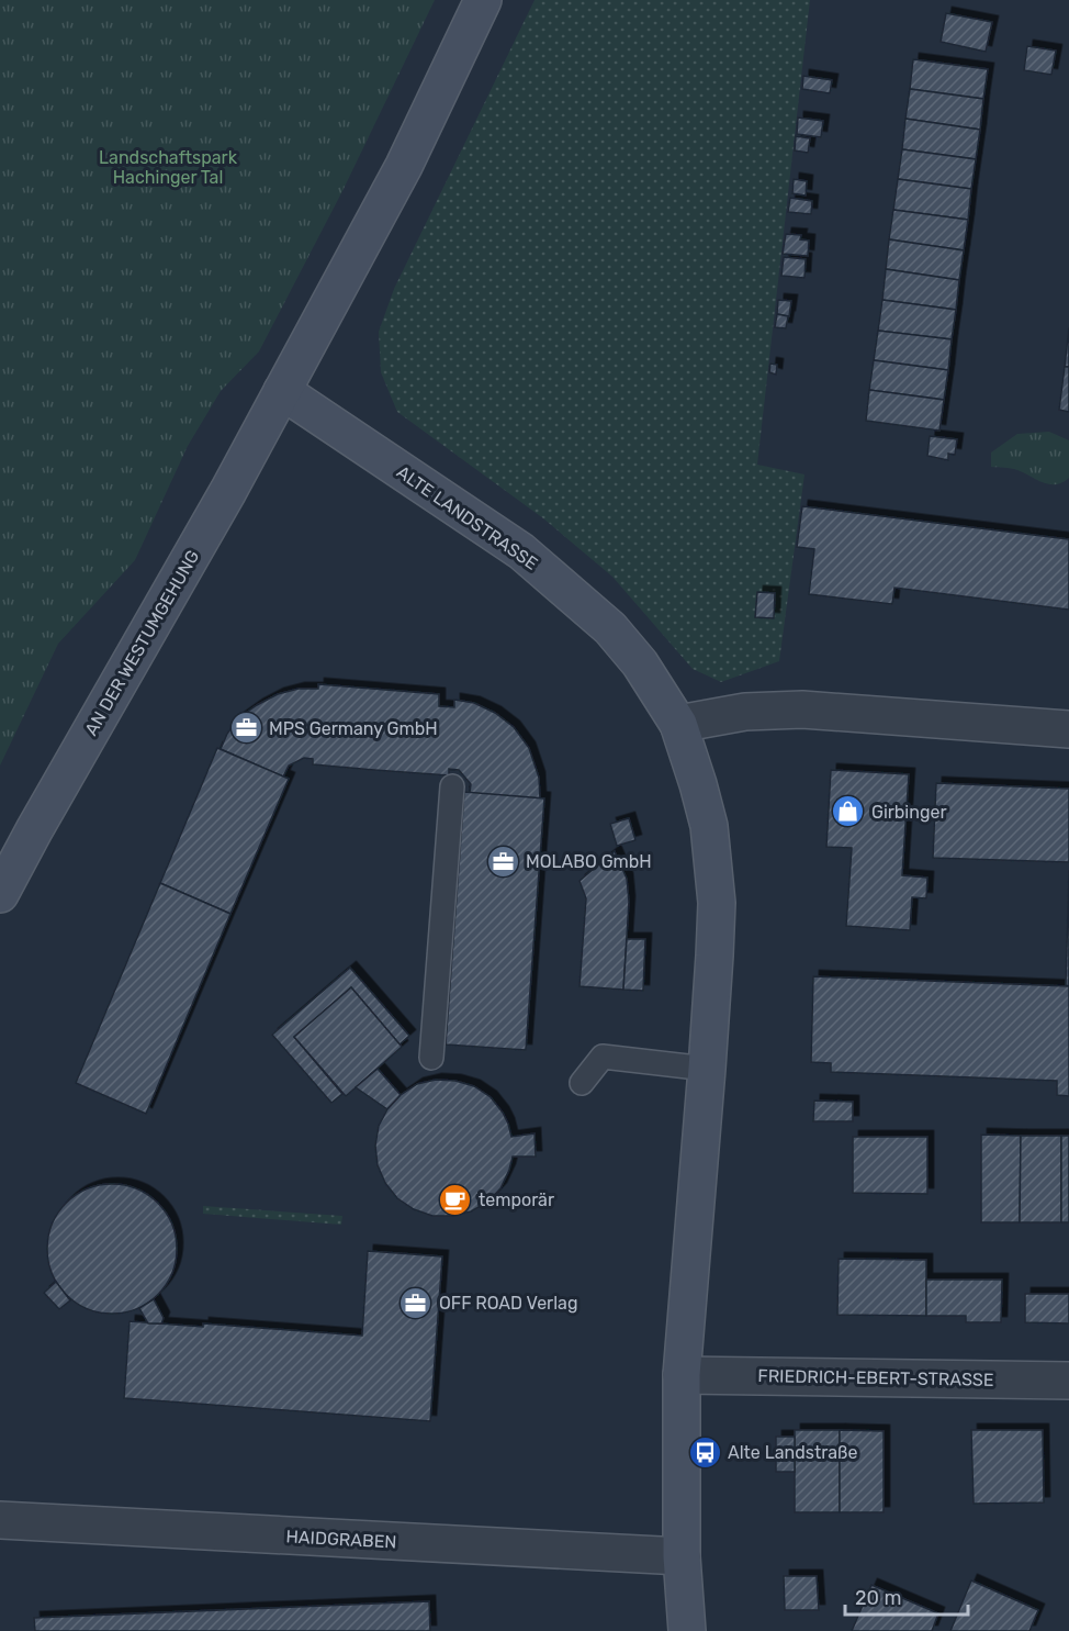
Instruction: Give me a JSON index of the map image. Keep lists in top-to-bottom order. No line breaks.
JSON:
{"streets":{"main road":["ALTE LANDSTRASSE","AN DER WESTUMGEHUNG"],"street":["FRIEDRICH-EBERT-STRASSE","HAIDGRABEN"]},"crossings":[["ALTE LANDSTRASSE","AN DER WESTUMGEHUNG"],["ALTE LANDSTRASSE","FRIEDRICH-EBERT-STRASSE"],["ALTE LANDSTRASSE","HAIDGRABEN"]],"parks":["Landschaftspark Hachinger Tal"],"places":{"office":["MPS Germany GmbH","MOLABO GmbH","OFF ROAD Verlag"],"shop":["Girbinger"],"cafe":["temporär"],"bus stop":["Alte Landstraße"]},"scale_bar":"20 m"}
